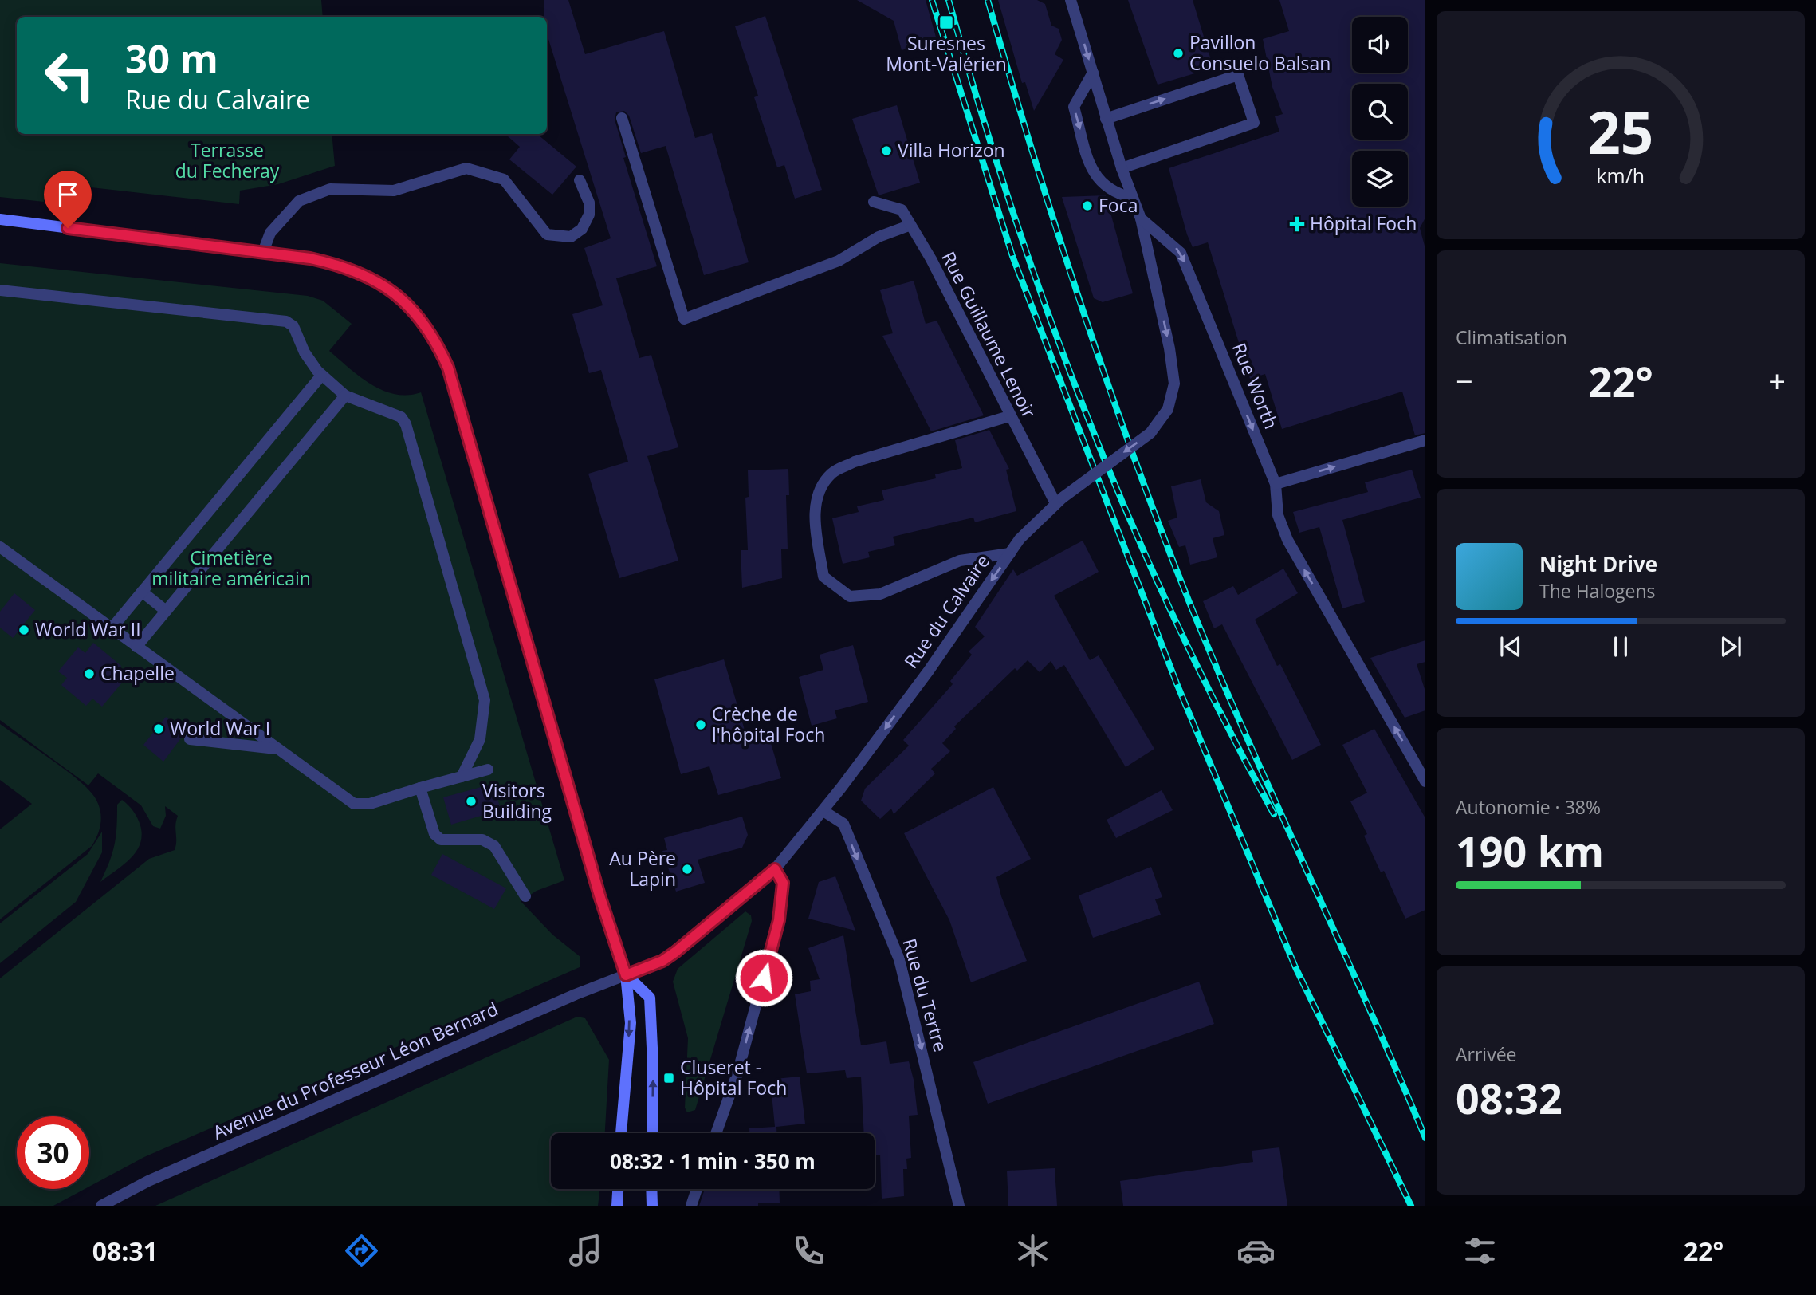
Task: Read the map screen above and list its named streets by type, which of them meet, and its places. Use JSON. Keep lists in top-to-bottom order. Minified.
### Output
{"streets":{"street":["Rue Guillaume Lenoir","Rue Worth","Rue du Calvaire","Rue du Tertre","Avenue du Professeur Léon Bernard"]},"crossings":[["Rue Guillaume Lenoir","Rue du Calvaire"],["Rue Worth","Rue du Calvaire"],["Rue du Calvaire","Rue du Tertre"],["Rue du Calvaire","Avenue du Professeur Léon Bernard"]],"one_way":["Rue du Calvaire","Rue du Tertre"],"parks":["Terrasse du Fecheray","Cimetière militaire américain"],"places":{"transit":["Suresnes Mont-Valérien","Cluseret - Hôpital Foch"],"other":["Pavillon Consuelo Balsan","Villa Horizon","Foca","World War II","Chapelle","Crèche de l'hôpital Foch","World War I","Visitors Building","Au Père Lapin"],"health":["Hôpital Foch"]},"page":{"turn":["30 m","Rue du Calvaire"],"tile":["Climatisation",["Autonomie · 38%","190 km"],["Arrivée","08:32"]],"heat":["−","22°","+"],"song":["Night Drive","The Halogens"],"limit":"30","trip":"08:32 · 1 min · 350 m","tabs":["08:31","22°"],"gauge":["25","km/h"]}}
